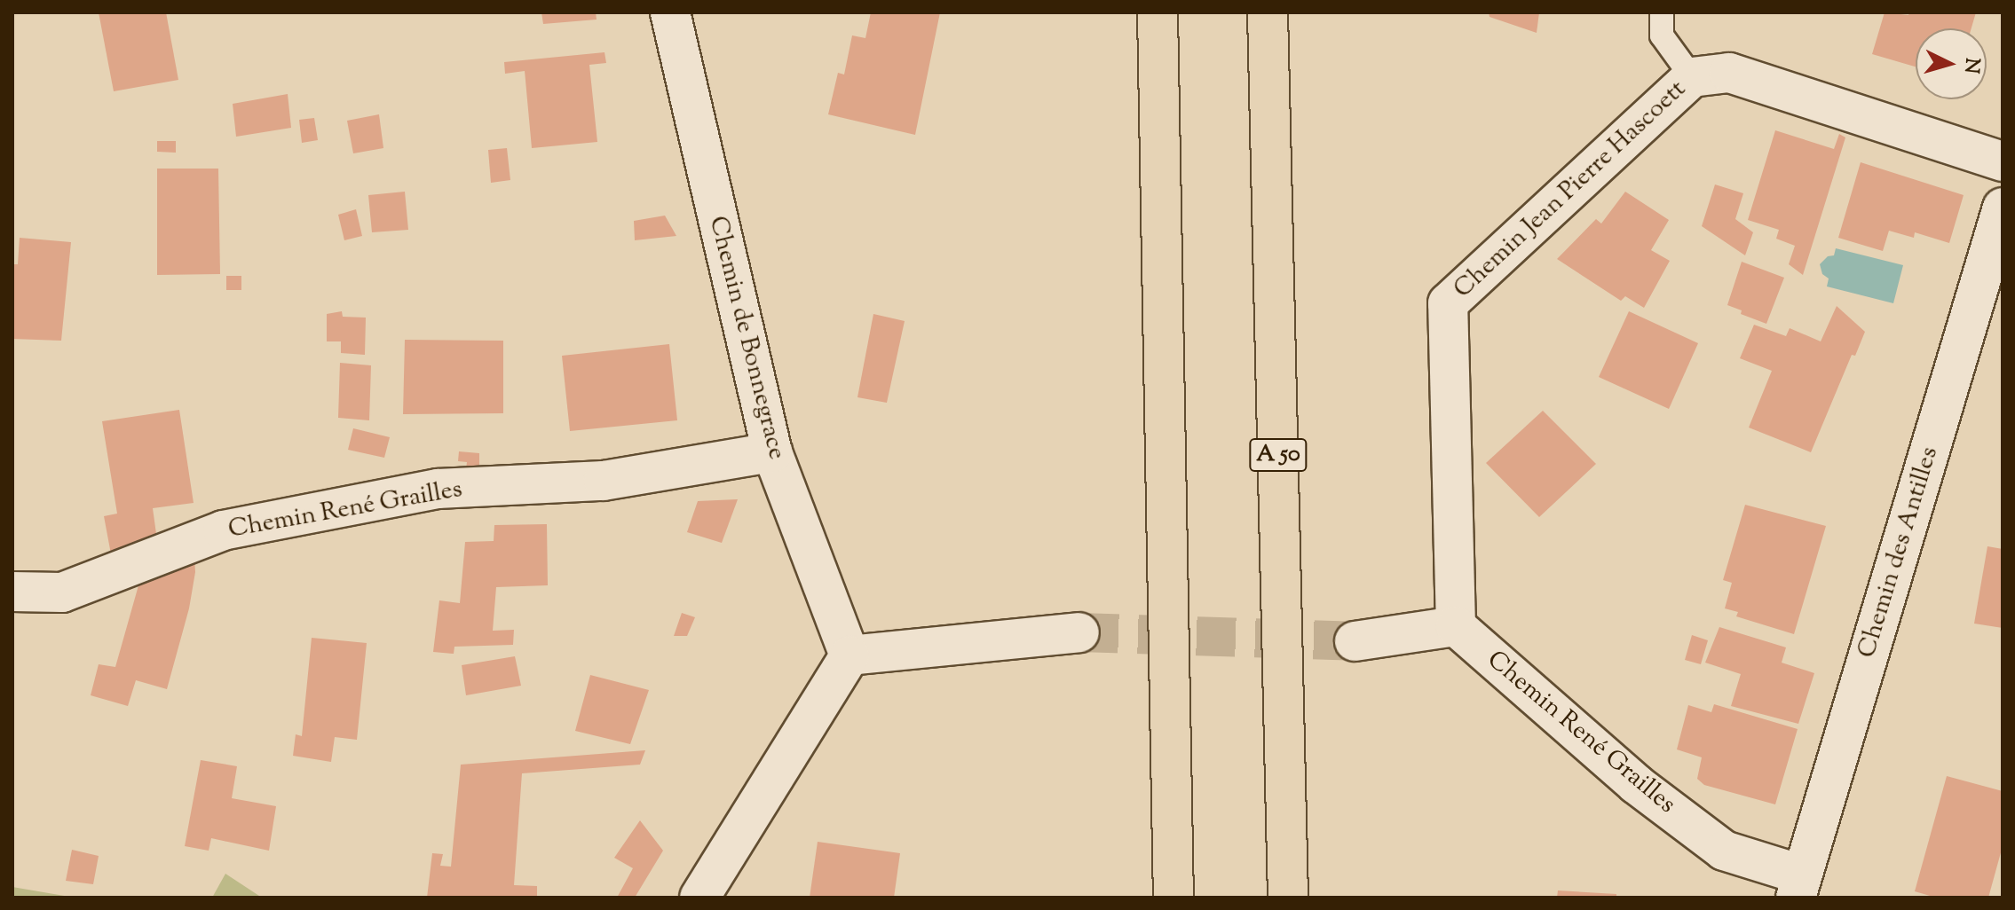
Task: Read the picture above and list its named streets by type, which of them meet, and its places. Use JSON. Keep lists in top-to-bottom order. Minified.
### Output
{"streets":{"highway":["A 50"],"street":["Chemin Jean Pierre Hascoett","Chemin de Bonnegrace","Chemin René Grailles","Chemin des Antilles"]},"crossings":[["Chemin Jean Pierre Hascoett","Chemin René Grailles"],["Chemin de Bonnegrace","Chemin René Grailles"],["Chemin René Grailles","Chemin des Antilles"]],"north":"right"}
